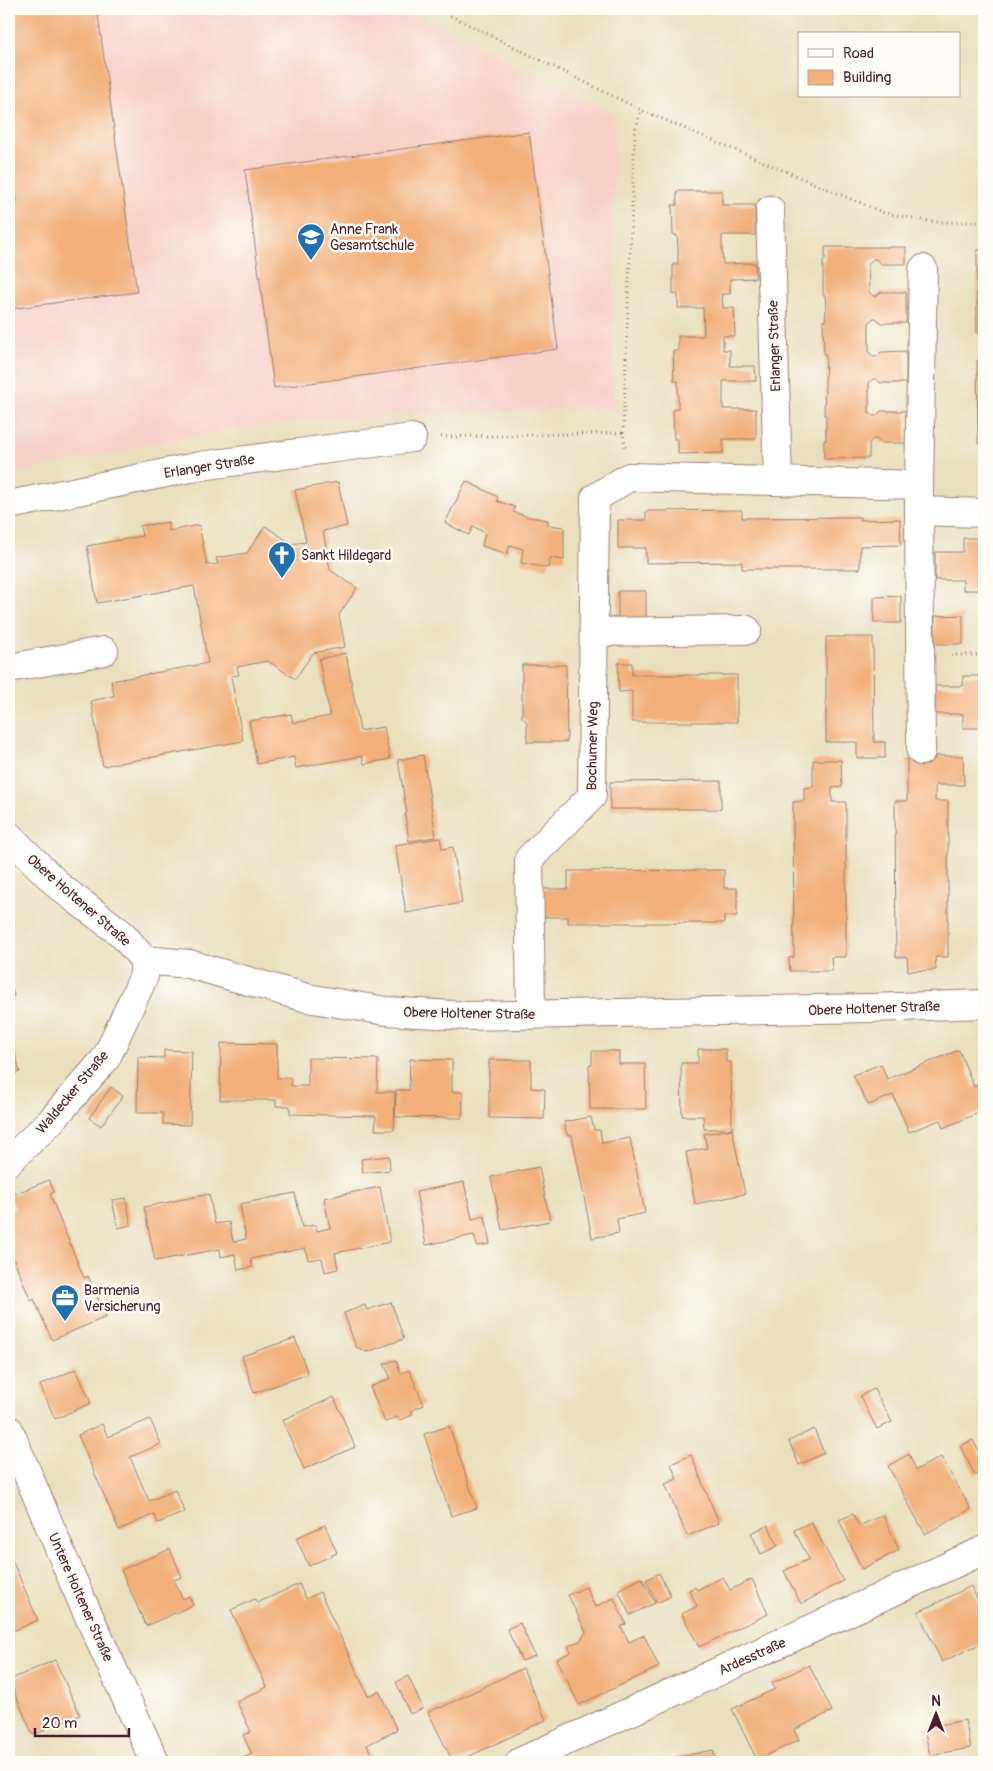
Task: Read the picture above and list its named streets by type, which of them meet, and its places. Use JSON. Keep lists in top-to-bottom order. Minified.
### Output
{"streets":{"street":["Erlanger Straße","Bochumer Weg","Obere Holtener Straße","Waldecker Straße","Untere Holtener Straße","Ardesstraße"]},"crossings":[["Bochumer Weg","Obere Holtener Straße"],["Obere Holtener Straße","Waldecker Straße"]],"places":{"school or university":["Anne Frank Gesamtschule"],"church":["Sankt Hildegard"],"office":["Barmenia Versicherung"]},"legend":["Road","Building"],"scale_bar":"20 m","north":"top"}
